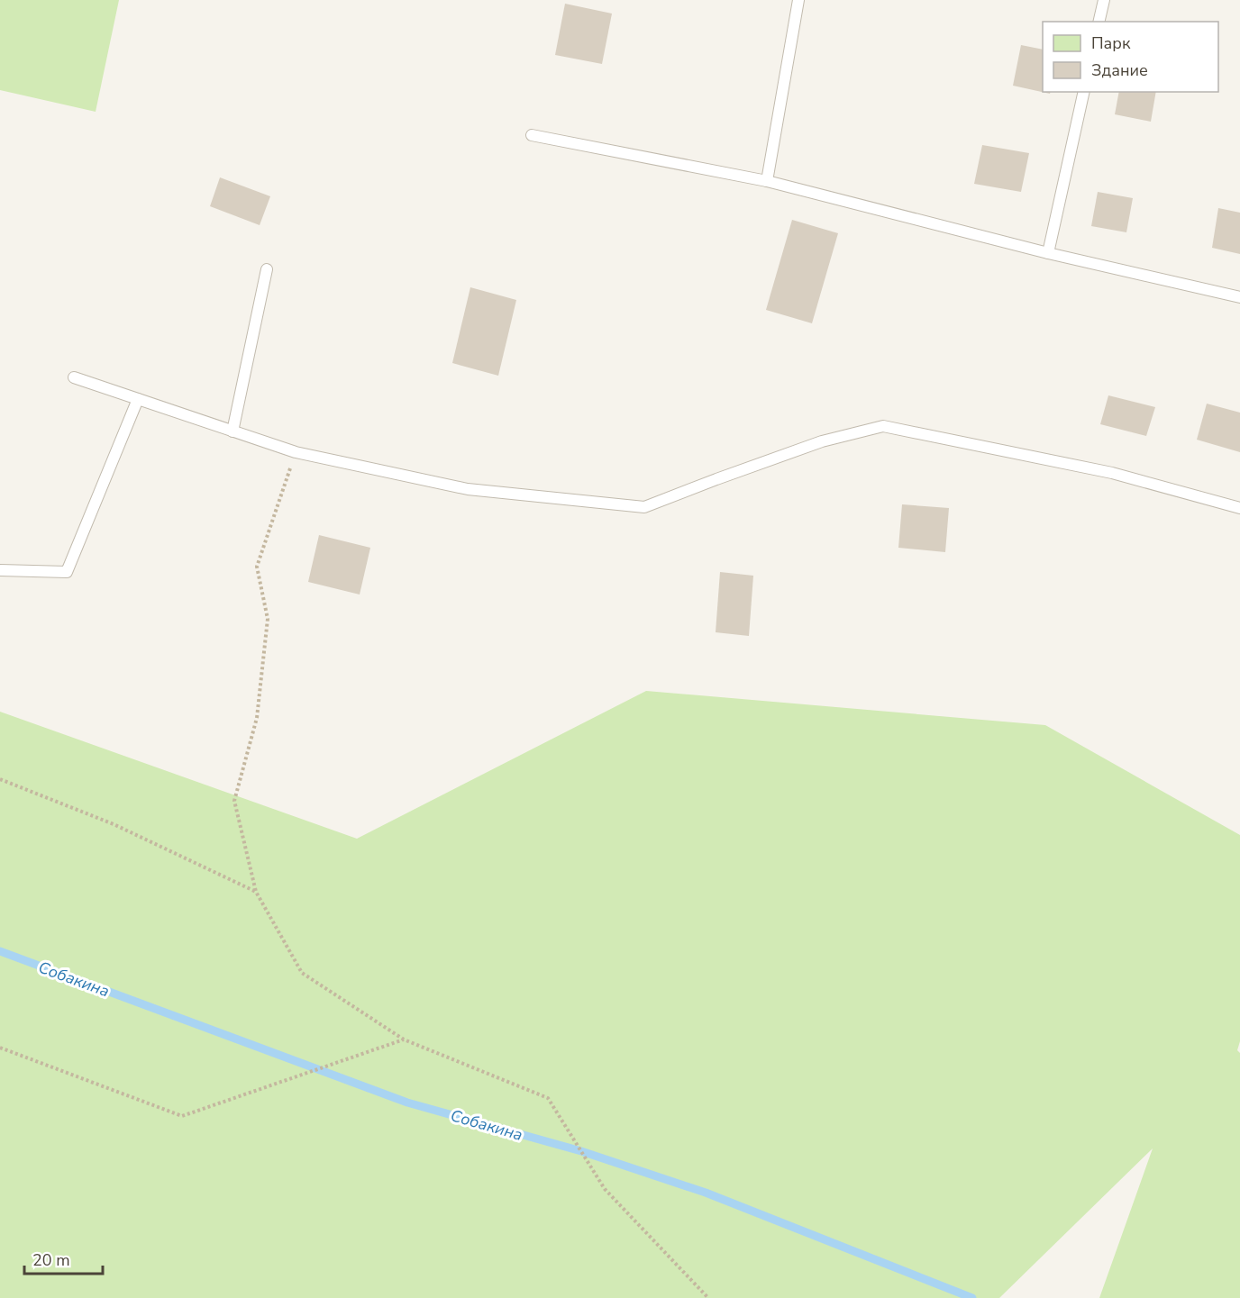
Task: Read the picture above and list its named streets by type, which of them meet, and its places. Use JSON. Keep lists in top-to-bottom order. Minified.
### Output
{"water":["Собакина"],"legend":["Парк","Здание"],"scale_bar":"20 m"}
